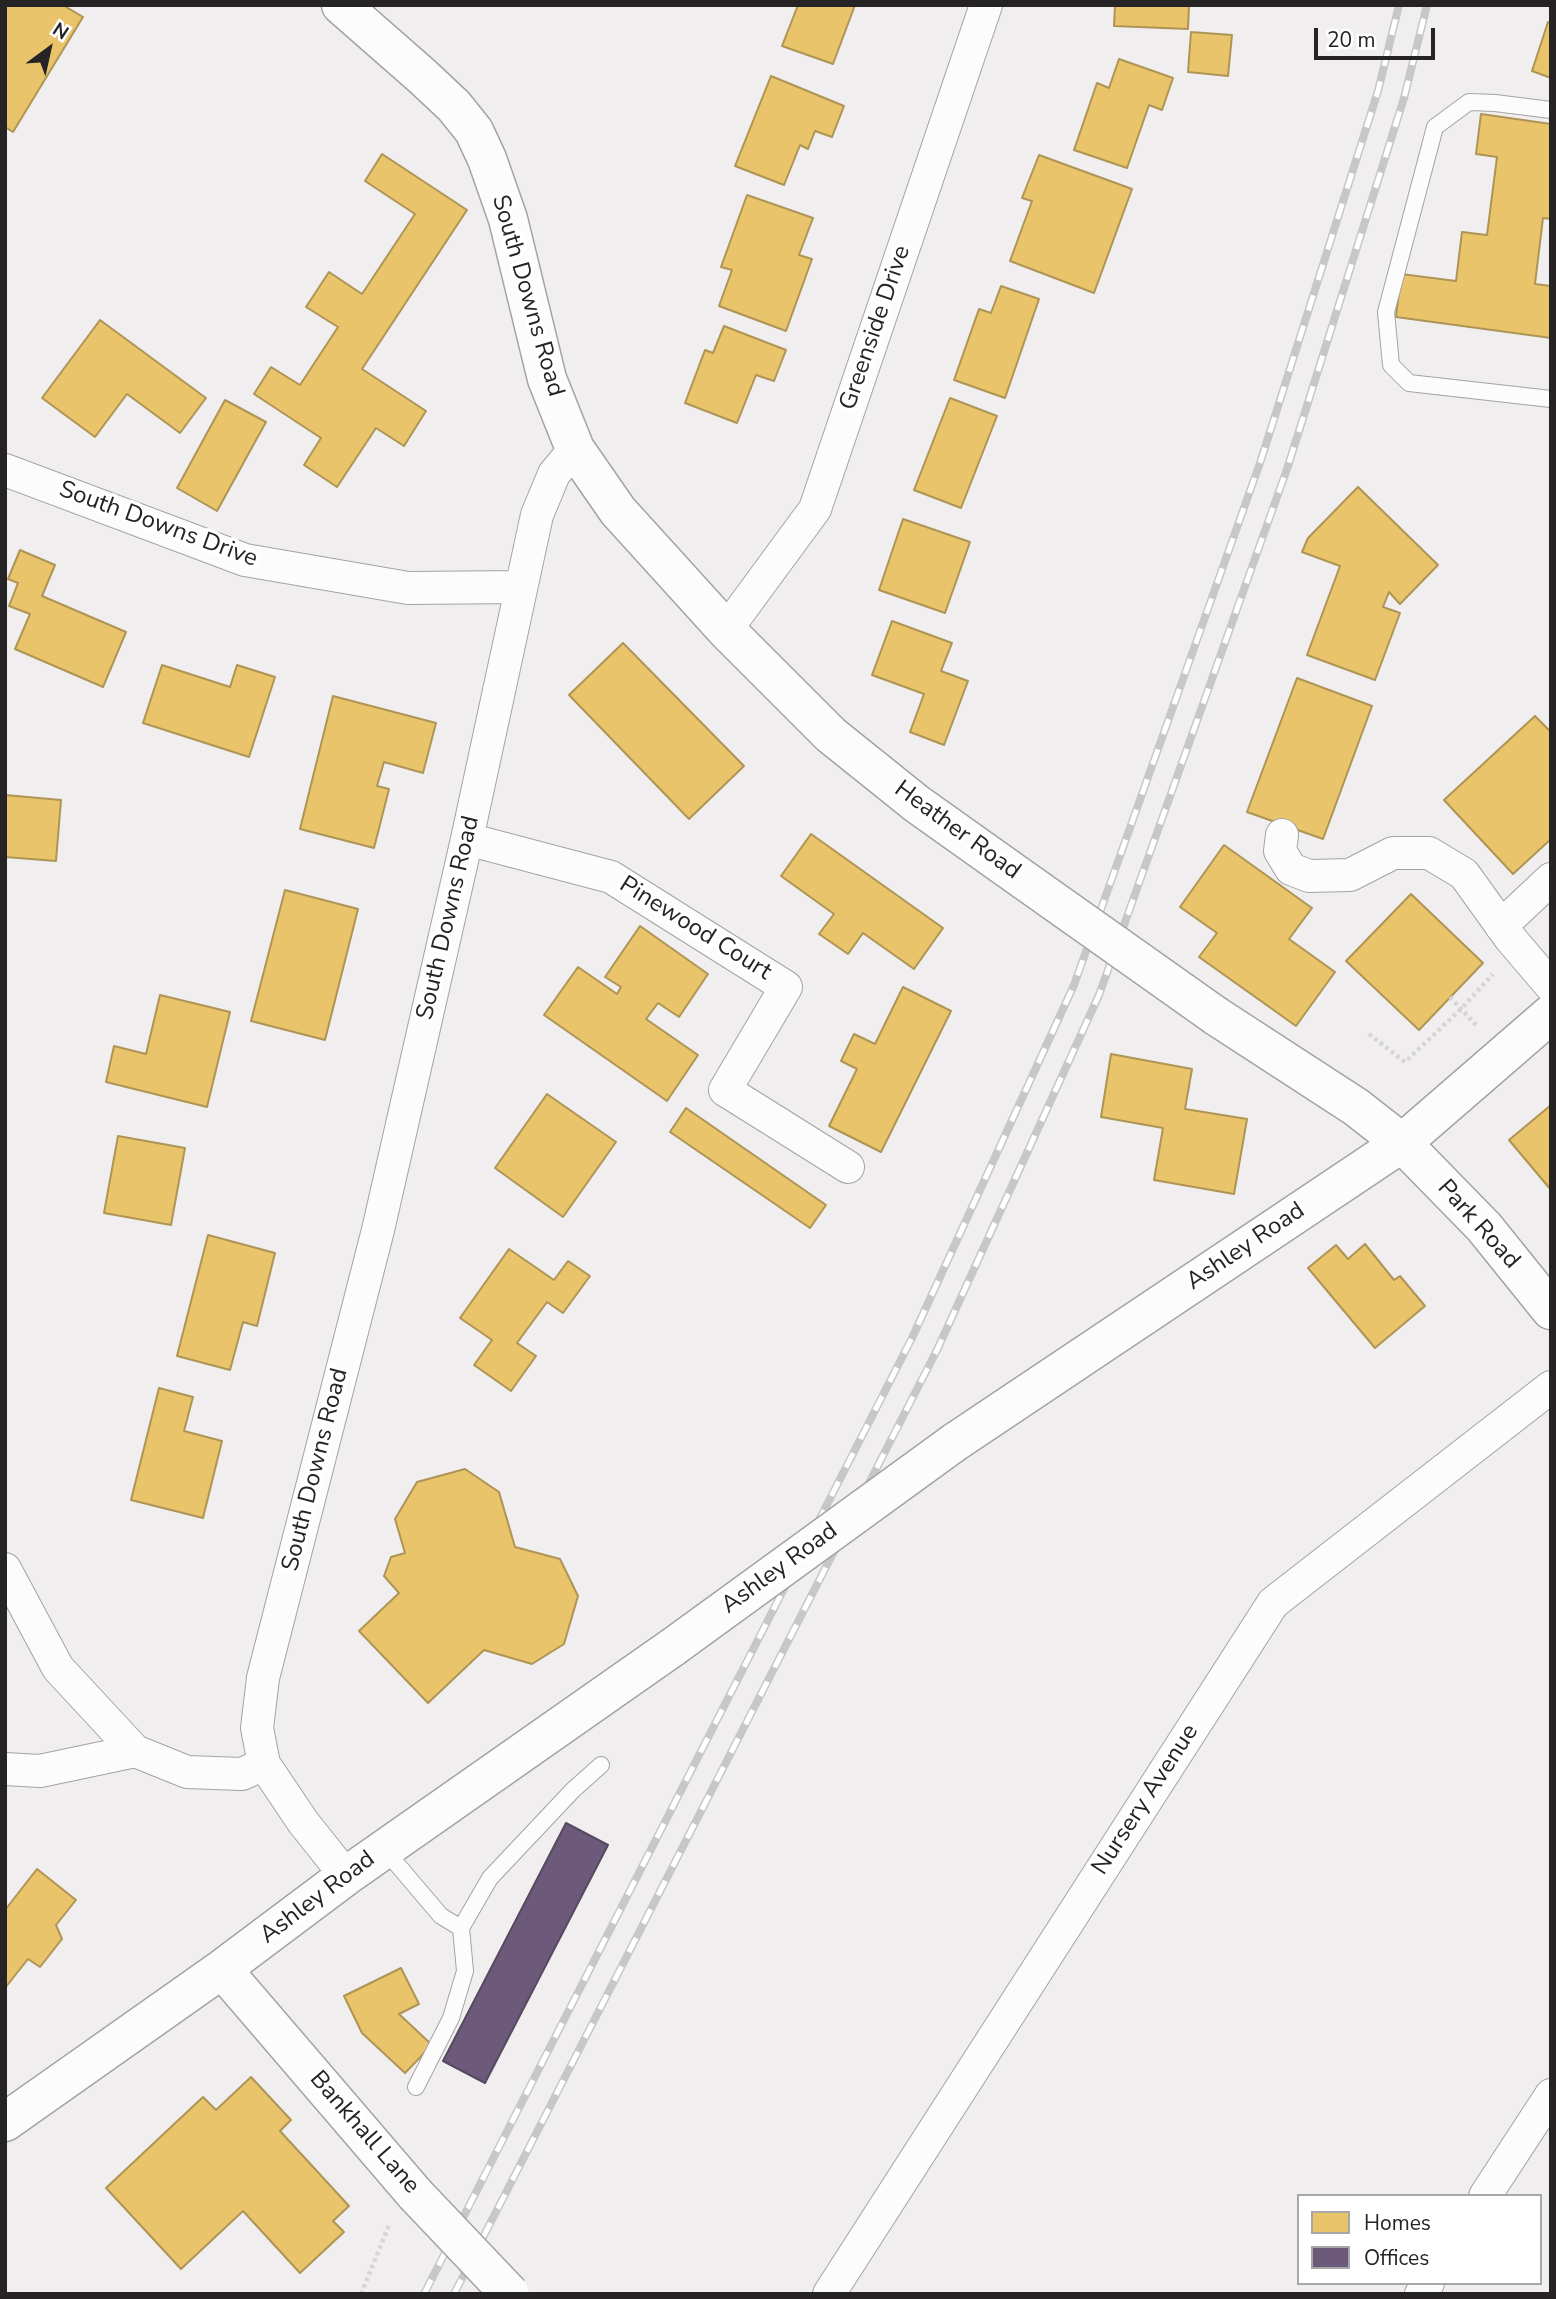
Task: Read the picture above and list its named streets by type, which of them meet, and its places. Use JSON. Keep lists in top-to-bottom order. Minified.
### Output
{"streets":{"street":["South Downs Road","Greenside Drive","South Downs Drive","Heather Road","Pinewood Court","Park Road","Ashley Road","Nursery Avenue","Bankhall Lane"]},"crossings":[["South Downs Road","South Downs Drive"],["South Downs Road","Heather Road"],["South Downs Road","Pinewood Court"],["South Downs Road","Ashley Road"],["Greenside Drive","Heather Road"],["Heather Road","Park Road"],["Heather Road","Ashley Road"],["Park Road","Ashley Road"],["Ashley Road","Bankhall Lane"]],"legend":["Homes","Offices"],"scale_bar":"20 m","north":"top right"}
